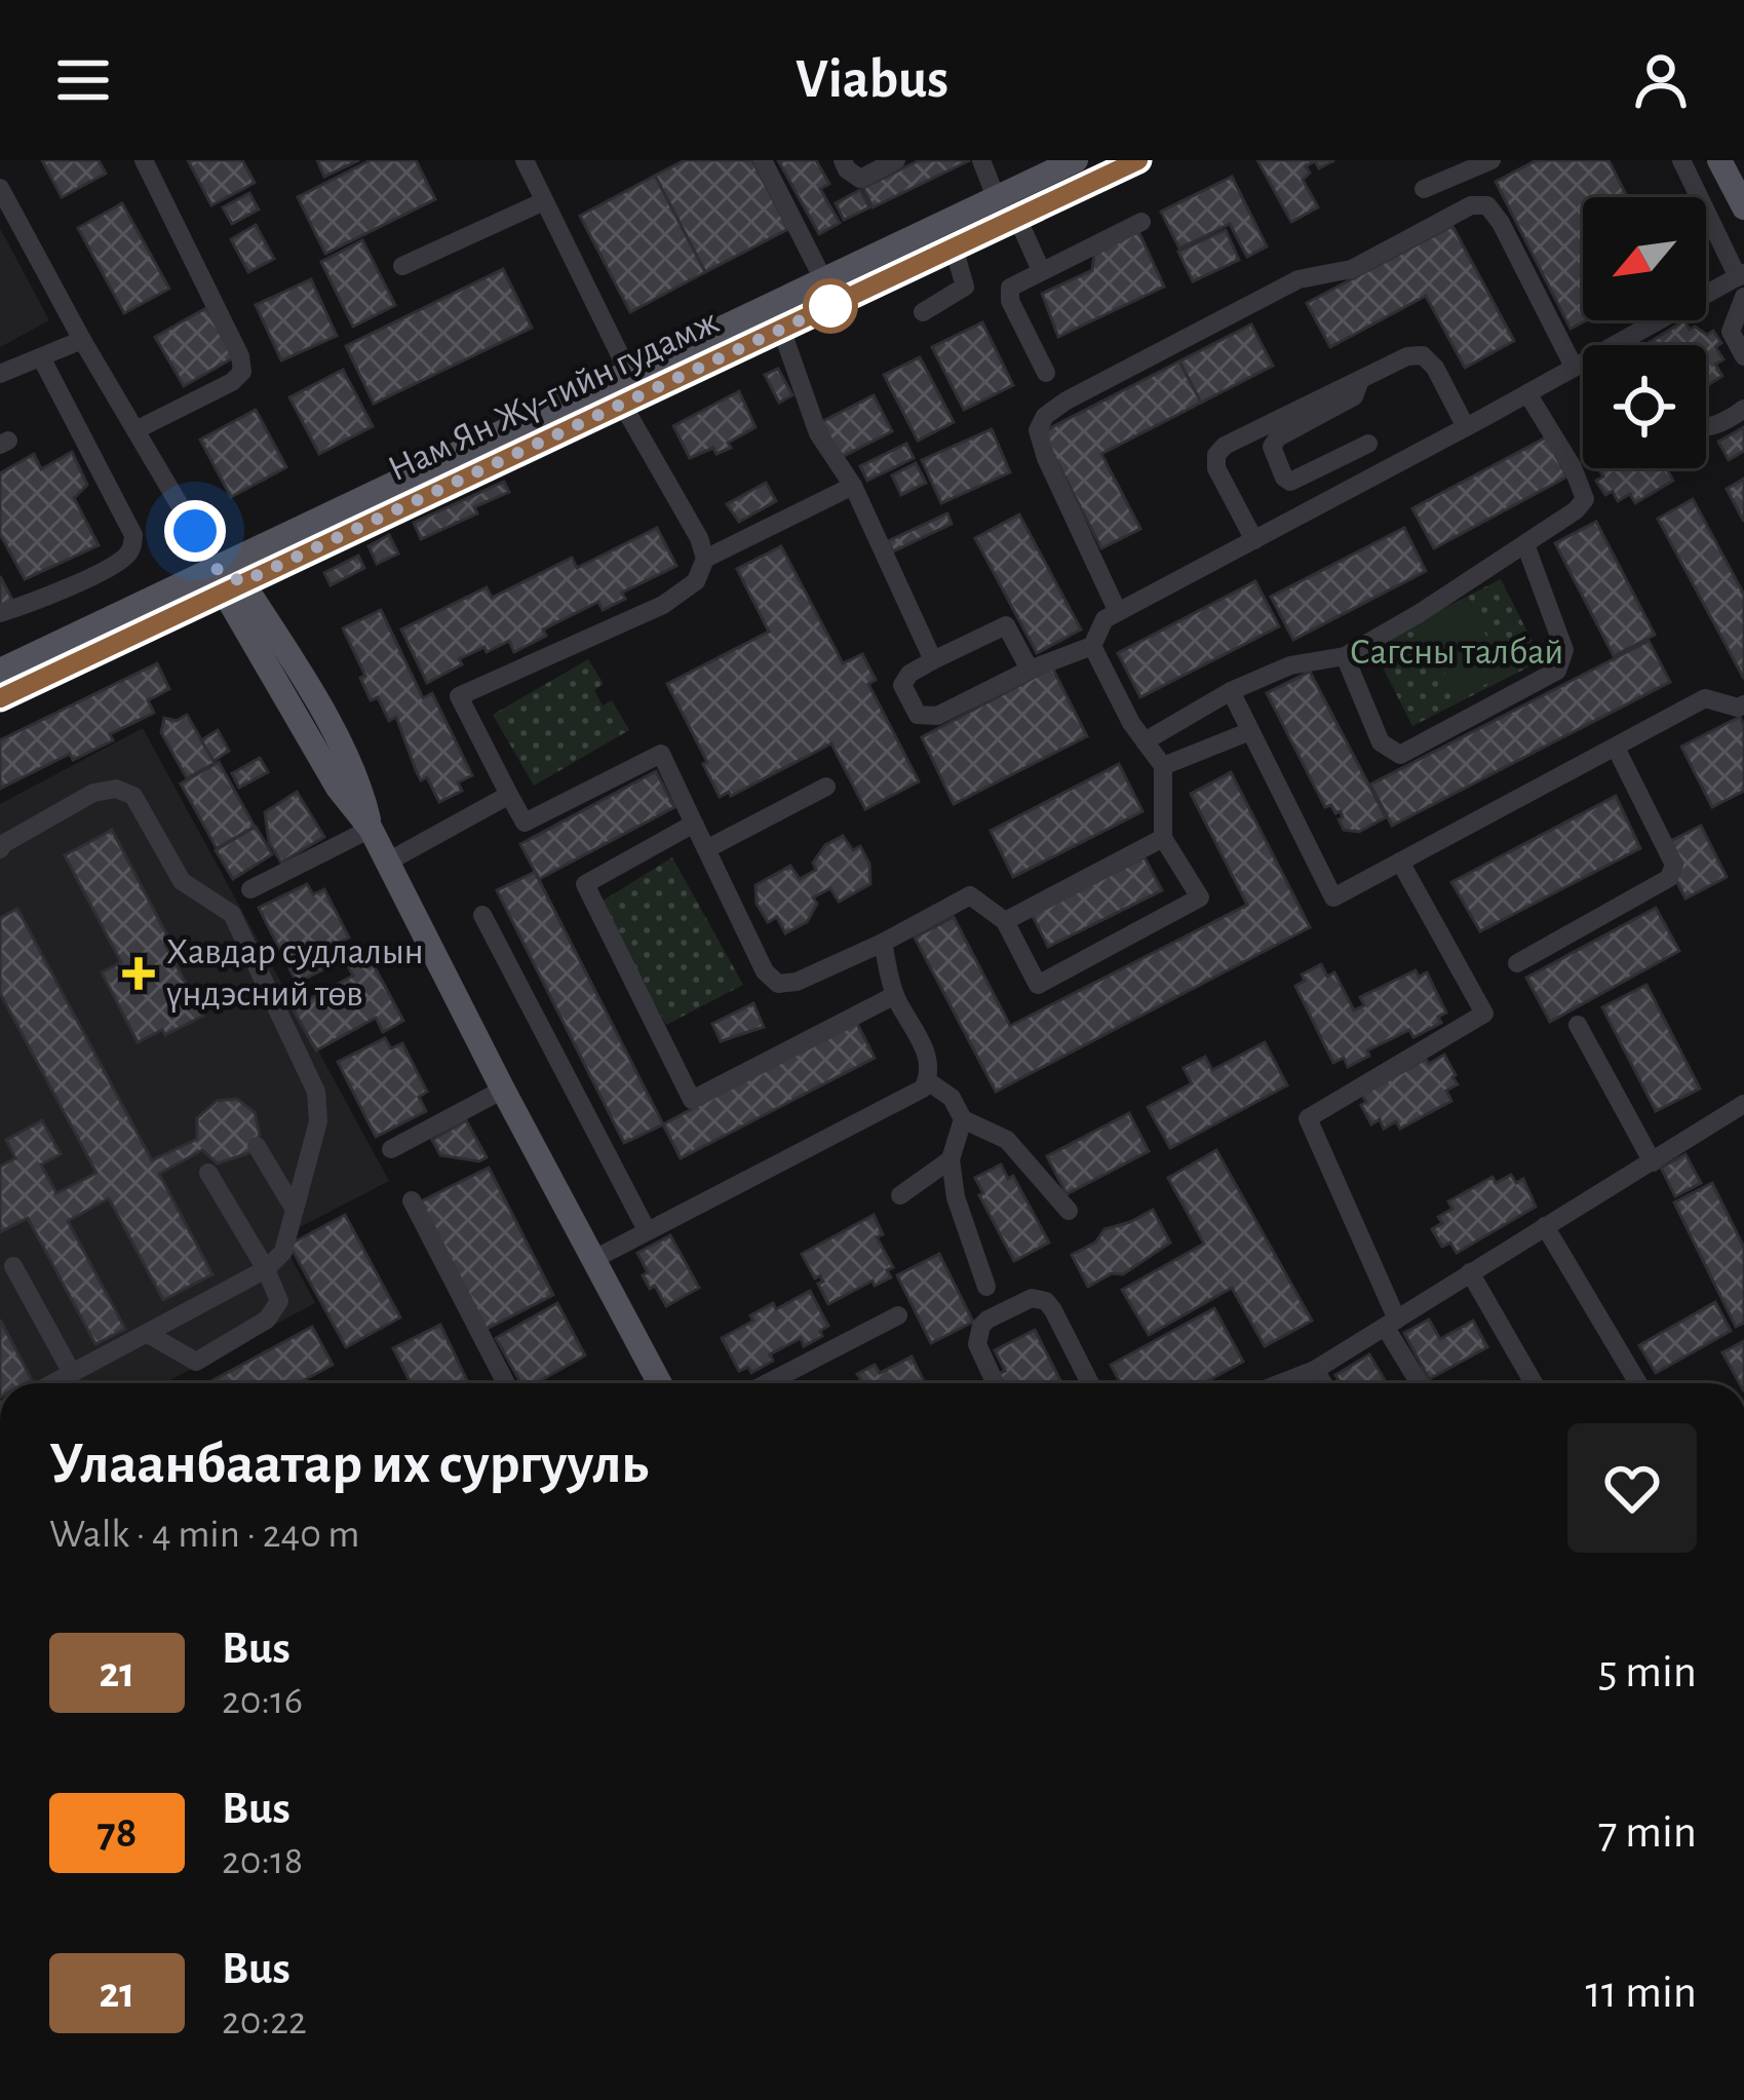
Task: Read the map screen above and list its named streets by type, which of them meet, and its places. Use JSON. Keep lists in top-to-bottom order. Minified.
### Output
{"streets":{"main road":["Нам Ян Жү-гийн гудамж"]},"parks":["Сагсны талбай"],"places":{"health":["Хавдар судлалын үндэсний төв"]},"lines":["bus line 21"],"north":"bottom left","page":{"header":"Viabus","heading":["Улаанбаатар их сургууль","Walk · 4 min · 240 m"],"list":[{"mark":"21","name":"Bus","note":"20:16","value":"5 min"},{"mark":"78","name":"Bus","note":"20:18","value":"7 min"},{"mark":"21","name":"Bus","note":"20:22","value":"11 min"}]}}
